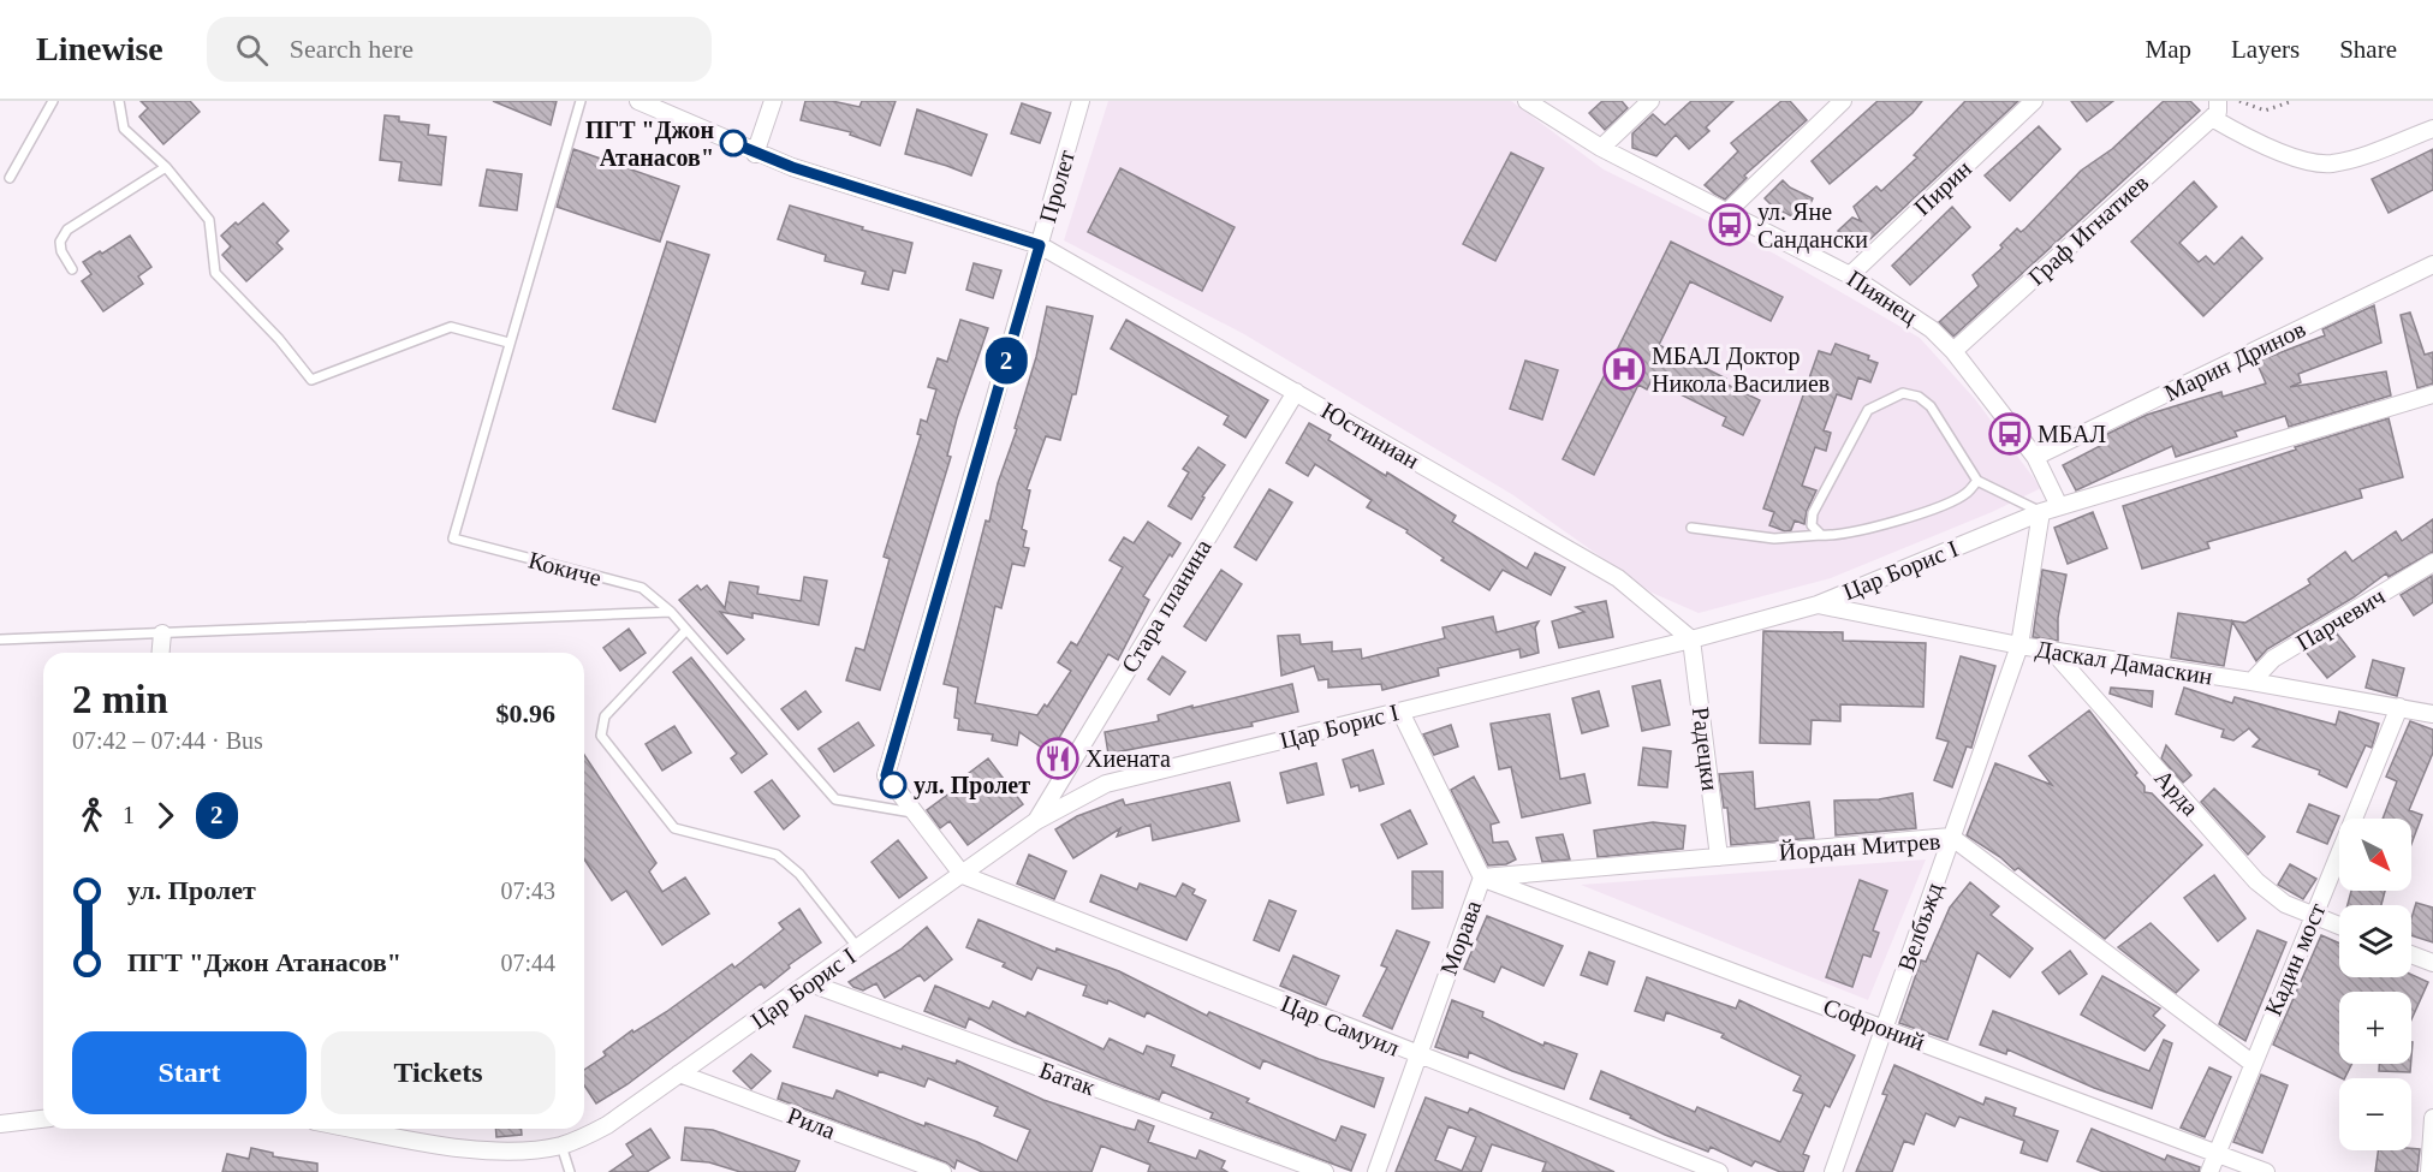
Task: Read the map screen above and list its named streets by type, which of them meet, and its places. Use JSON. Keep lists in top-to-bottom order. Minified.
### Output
{"streets":{"street":["Пролет","Пирин","Граф Игнатиев","Пиянец","Марин Дринов","Юстиниан","Цар Борис I","Стара планина","Парчевич","Даскал Дамаскин","Радецки","Арда","Йордан Митрев","Велбъжд","Морава","Кадин мост","Софроний","Цар Самуил","Батак","Рила"],"lane":["Кокиче"]},"crossings":[["Пролет","Юстиниан"],["Пролет","Кокиче"],["Пролет","Цар Борис I"],["Пролет","Цар Самуил"],["Пирин","Пиянец"],["Граф Игнатиев","Пиянец"],["Пиянец","Марин Дринов"],["Пиянец","Цар Борис I"],["Юстиниан","Цар Борис I"],["Юстиниан","Стара планина"],["Юстиниан","Радецки"],["Цар Борис I","Стара планина"],["Цар Борис I","Даскал Дамаскин"],["Цар Борис I","Радецки"],["Цар Борис I","Велбъжд"],["Цар Борис I","Морава"],["Цар Борис I","Цар Самуил"],["Цар Борис I","Батак"],["Цар Борис I","Рила"],["Парчевич","Даскал Дамаскин"],["Даскал Дамаскин","Арда"],["Даскал Дамаскин","Велбъжд"],["Даскал Дамаскин","Кадин мост"],["Радецки","Йордан Митрев"],["Арда","Кадин мост"],["Йордан Митрев","Велбъжд"],["Йордан Митрев","Морава"],["Йордан Митрев","Кадин мост"],["Йордан Митрев","Софроний"],["Велбъжд","Софроний"],["Морава","Софроний"],["Морава","Цар Самуил"],["Кадин мост","Софроний"]],"places":{"other":["ПГТ \"Джон Атанасов\"","ул. Пролет"],"bus stop":["ул. Яне Сандански","МБАЛ"],"hospital":["МБАЛ Доктор Никола Василиев"],"restaurant":["Хиената"]},"lines":["bus line 2"],"north":"bottom right","page":{"header":"Linewise","search":"Search here","nav":["Map","Layers","Share"],"on_map":"2","heading":["2 min","07:42 – 07:44 · Bus","$0.96"],"legs":["1","2"],"map_buttons":["+","−"],"list":[{"name":"ул. Пролет","value":"07:43"},{"name":"ПГТ \"Джон Атанасов\"","value":"07:44"}],"buttons":["Start","Tickets"]}}
